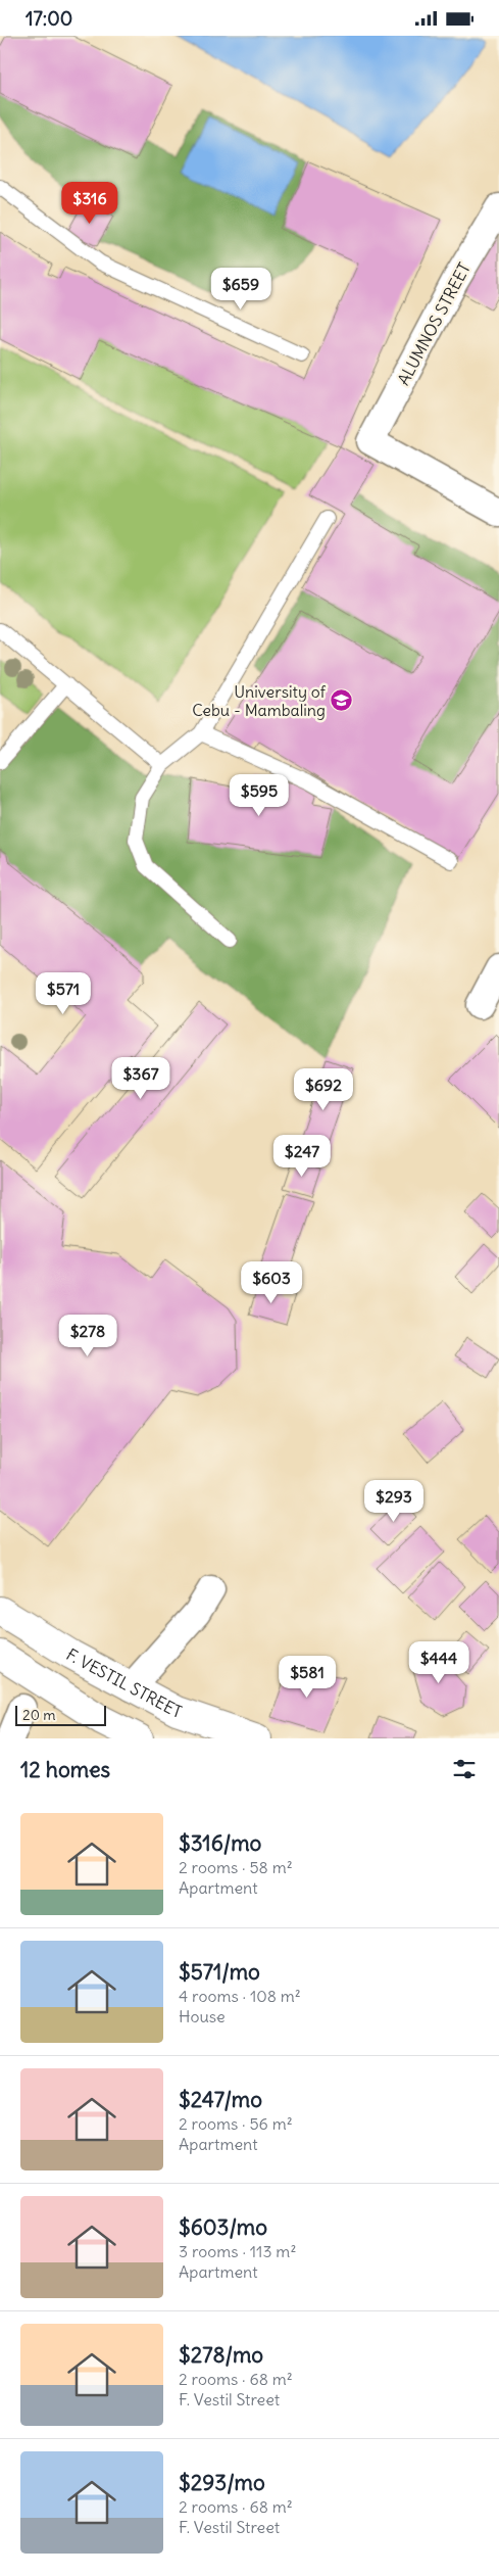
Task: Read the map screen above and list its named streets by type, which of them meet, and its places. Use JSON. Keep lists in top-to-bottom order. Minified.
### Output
{"streets":{"main road":["F. VESTIL STREET"],"street":["ALUMNOS STREET"]},"places":{"school or university":["University of Cebu - Mambaling"]},"scale_bar":"20 m","page":{"status":"17:00","price":["$316","$659","$595","$571","$367","$692","$247","$603","$278","$293","$444","$581"],"scale":"20 m","heading":"12 homes","list":[{"name":"$316/mo","note":"2 rooms · 58 m² · Apartment"},{"name":"$571/mo","note":"4 rooms · 108 m² · House"},{"name":"$247/mo","note":"2 rooms · 56 m² · Apartment"},{"name":"$603/mo","note":"3 rooms · 113 m² · Apartment"},{"name":"$278/mo","note":"2 rooms · 68 m² · F. Vestil Street"},{"name":"$293/mo","note":"2 rooms · 68 m² · F. Vestil Street"}]}}
